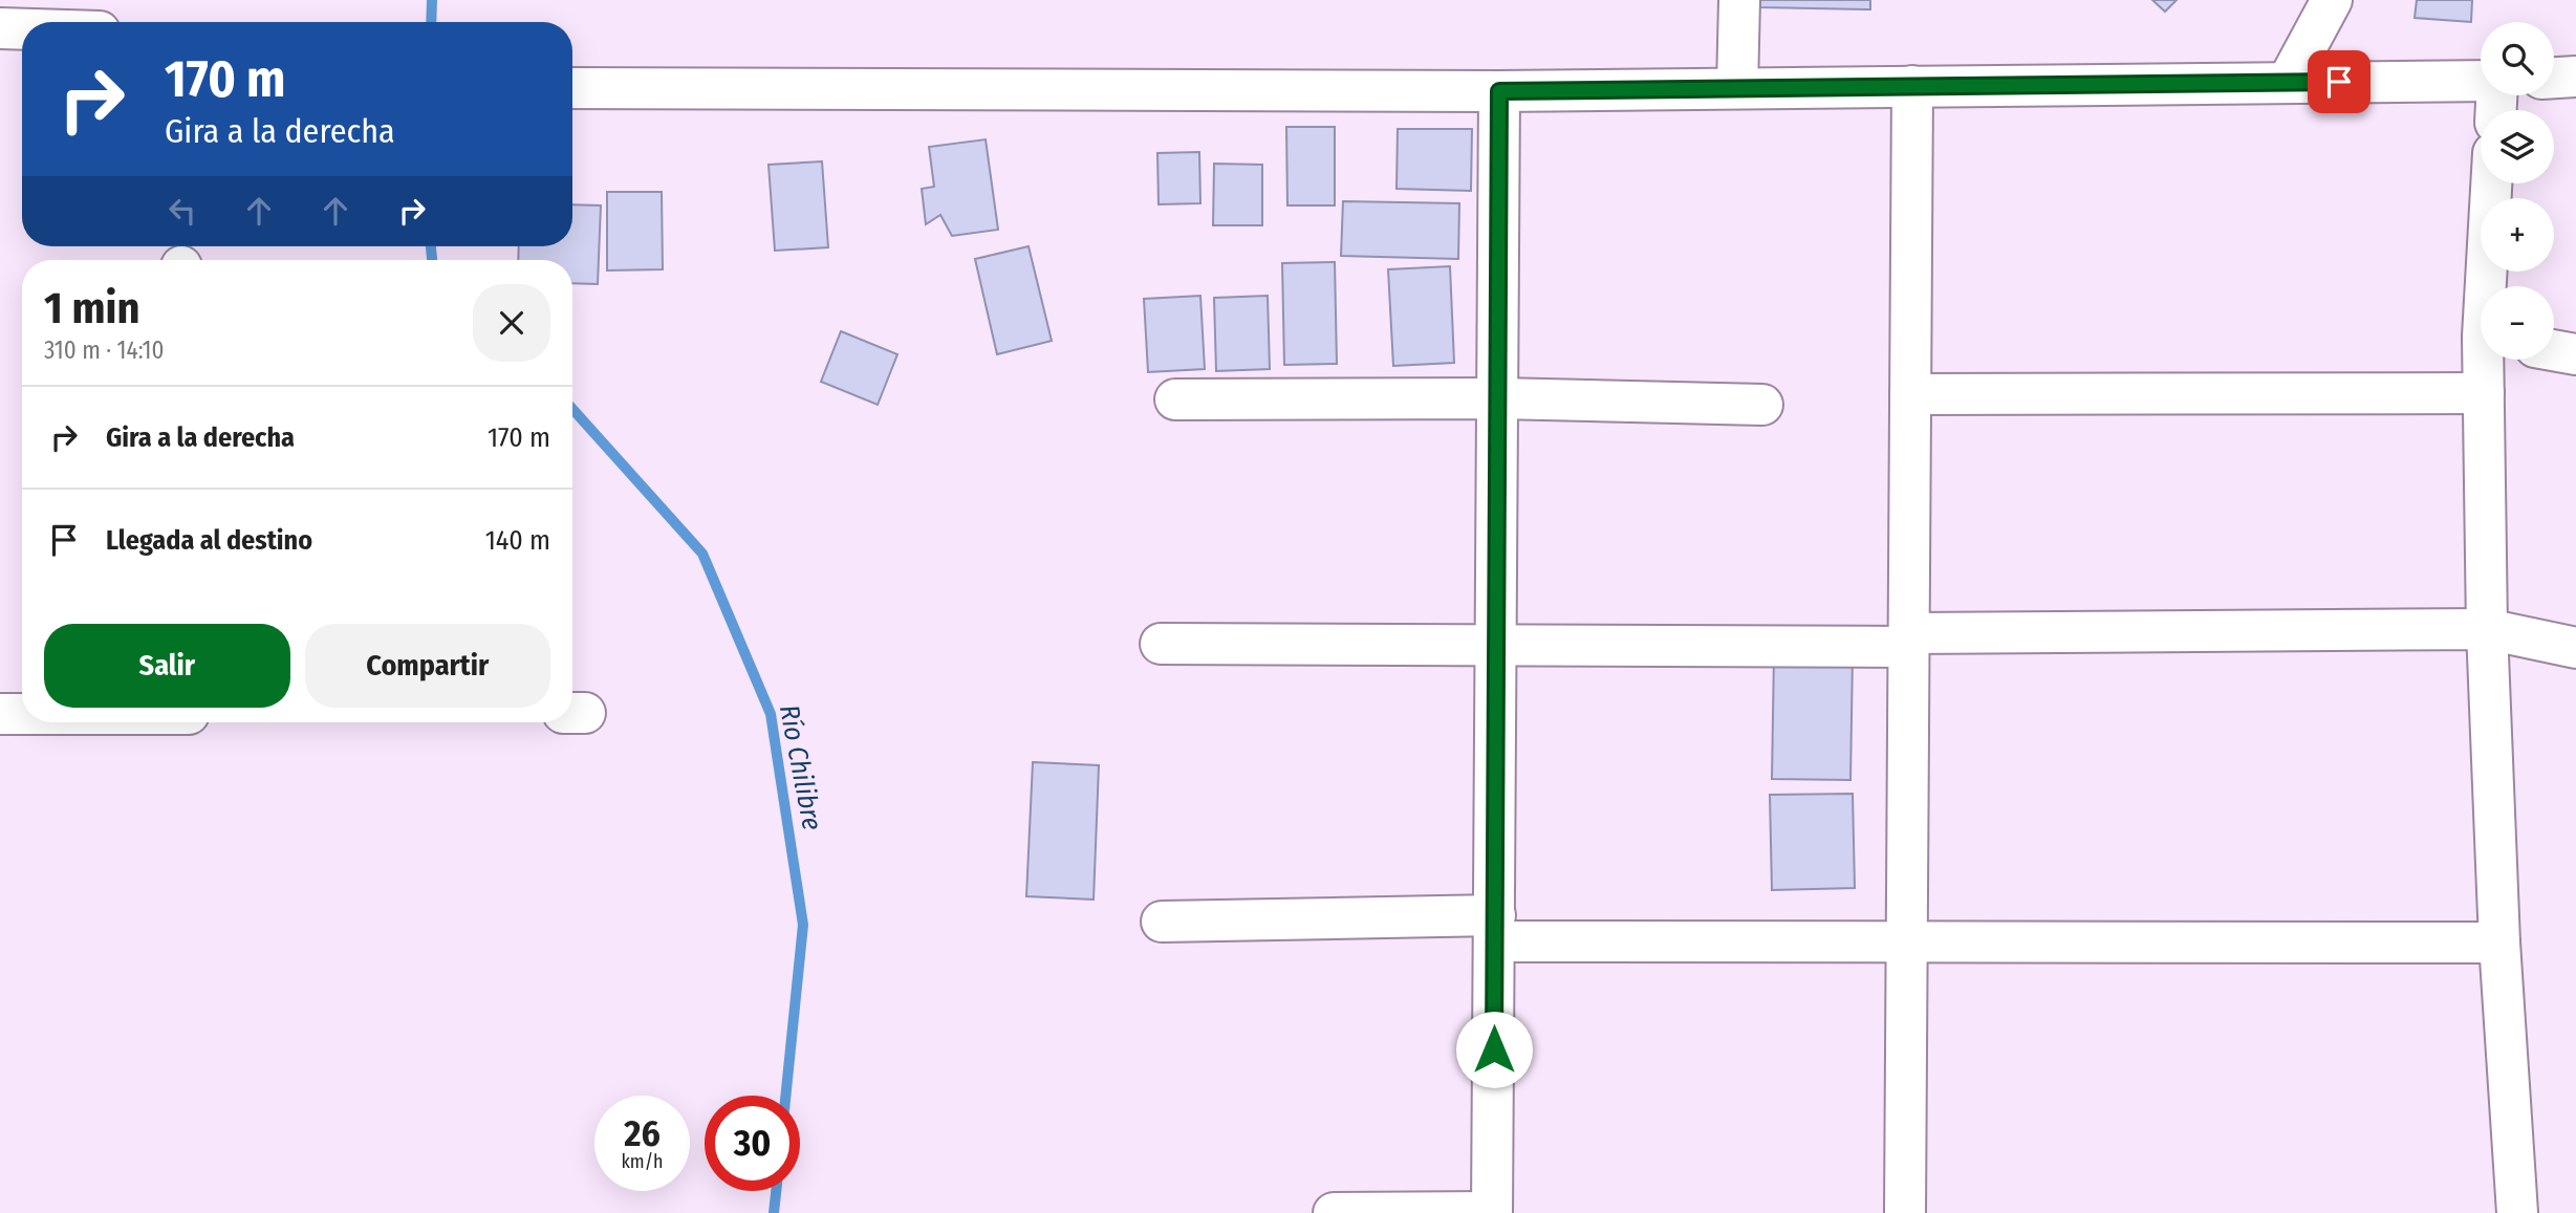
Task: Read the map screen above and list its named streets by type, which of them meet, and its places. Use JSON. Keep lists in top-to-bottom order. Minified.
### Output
{"water":["Río Chilibre"],"page":{"map_buttons":["+","−"],"turn":["170 m","Gira a la derecha"],"heading":["1 min","310 m · 14:10"],"list":[{"name":"Gira a la derecha","value":"170 m"},{"name":"Llegada al destino","value":"140 m"}],"buttons":["Salir","Compartir"],"speed":"26 km/h","limit":"30"}}
